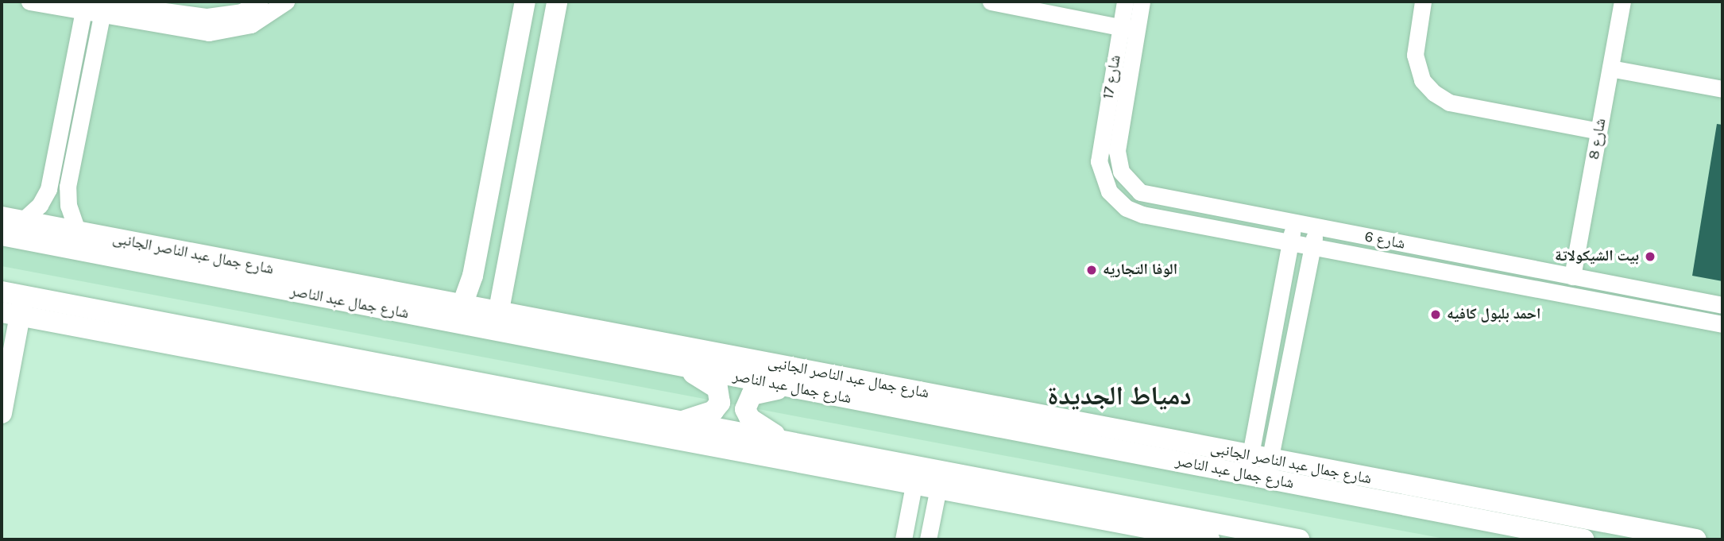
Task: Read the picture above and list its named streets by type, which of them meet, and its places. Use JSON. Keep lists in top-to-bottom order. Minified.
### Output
{"streets":{"main road":["شارع جمال عبد الناصر الجانبى","شارع جمال عبد الناصر"],"street":["شارع 17","شارع 8","شارع 6"]},"crossings":[["شارع 17","شارع 6"],["شارع 8","شارع 6"],["شارع جمال عبد الناصر الجانبى","شارع جمال عبد الناصر"]],"districts":["دمياط الجديدة"],"places":["بيت الشيكولاتة","الوفا التجاريه","احمد بلبول كافيه"]}
